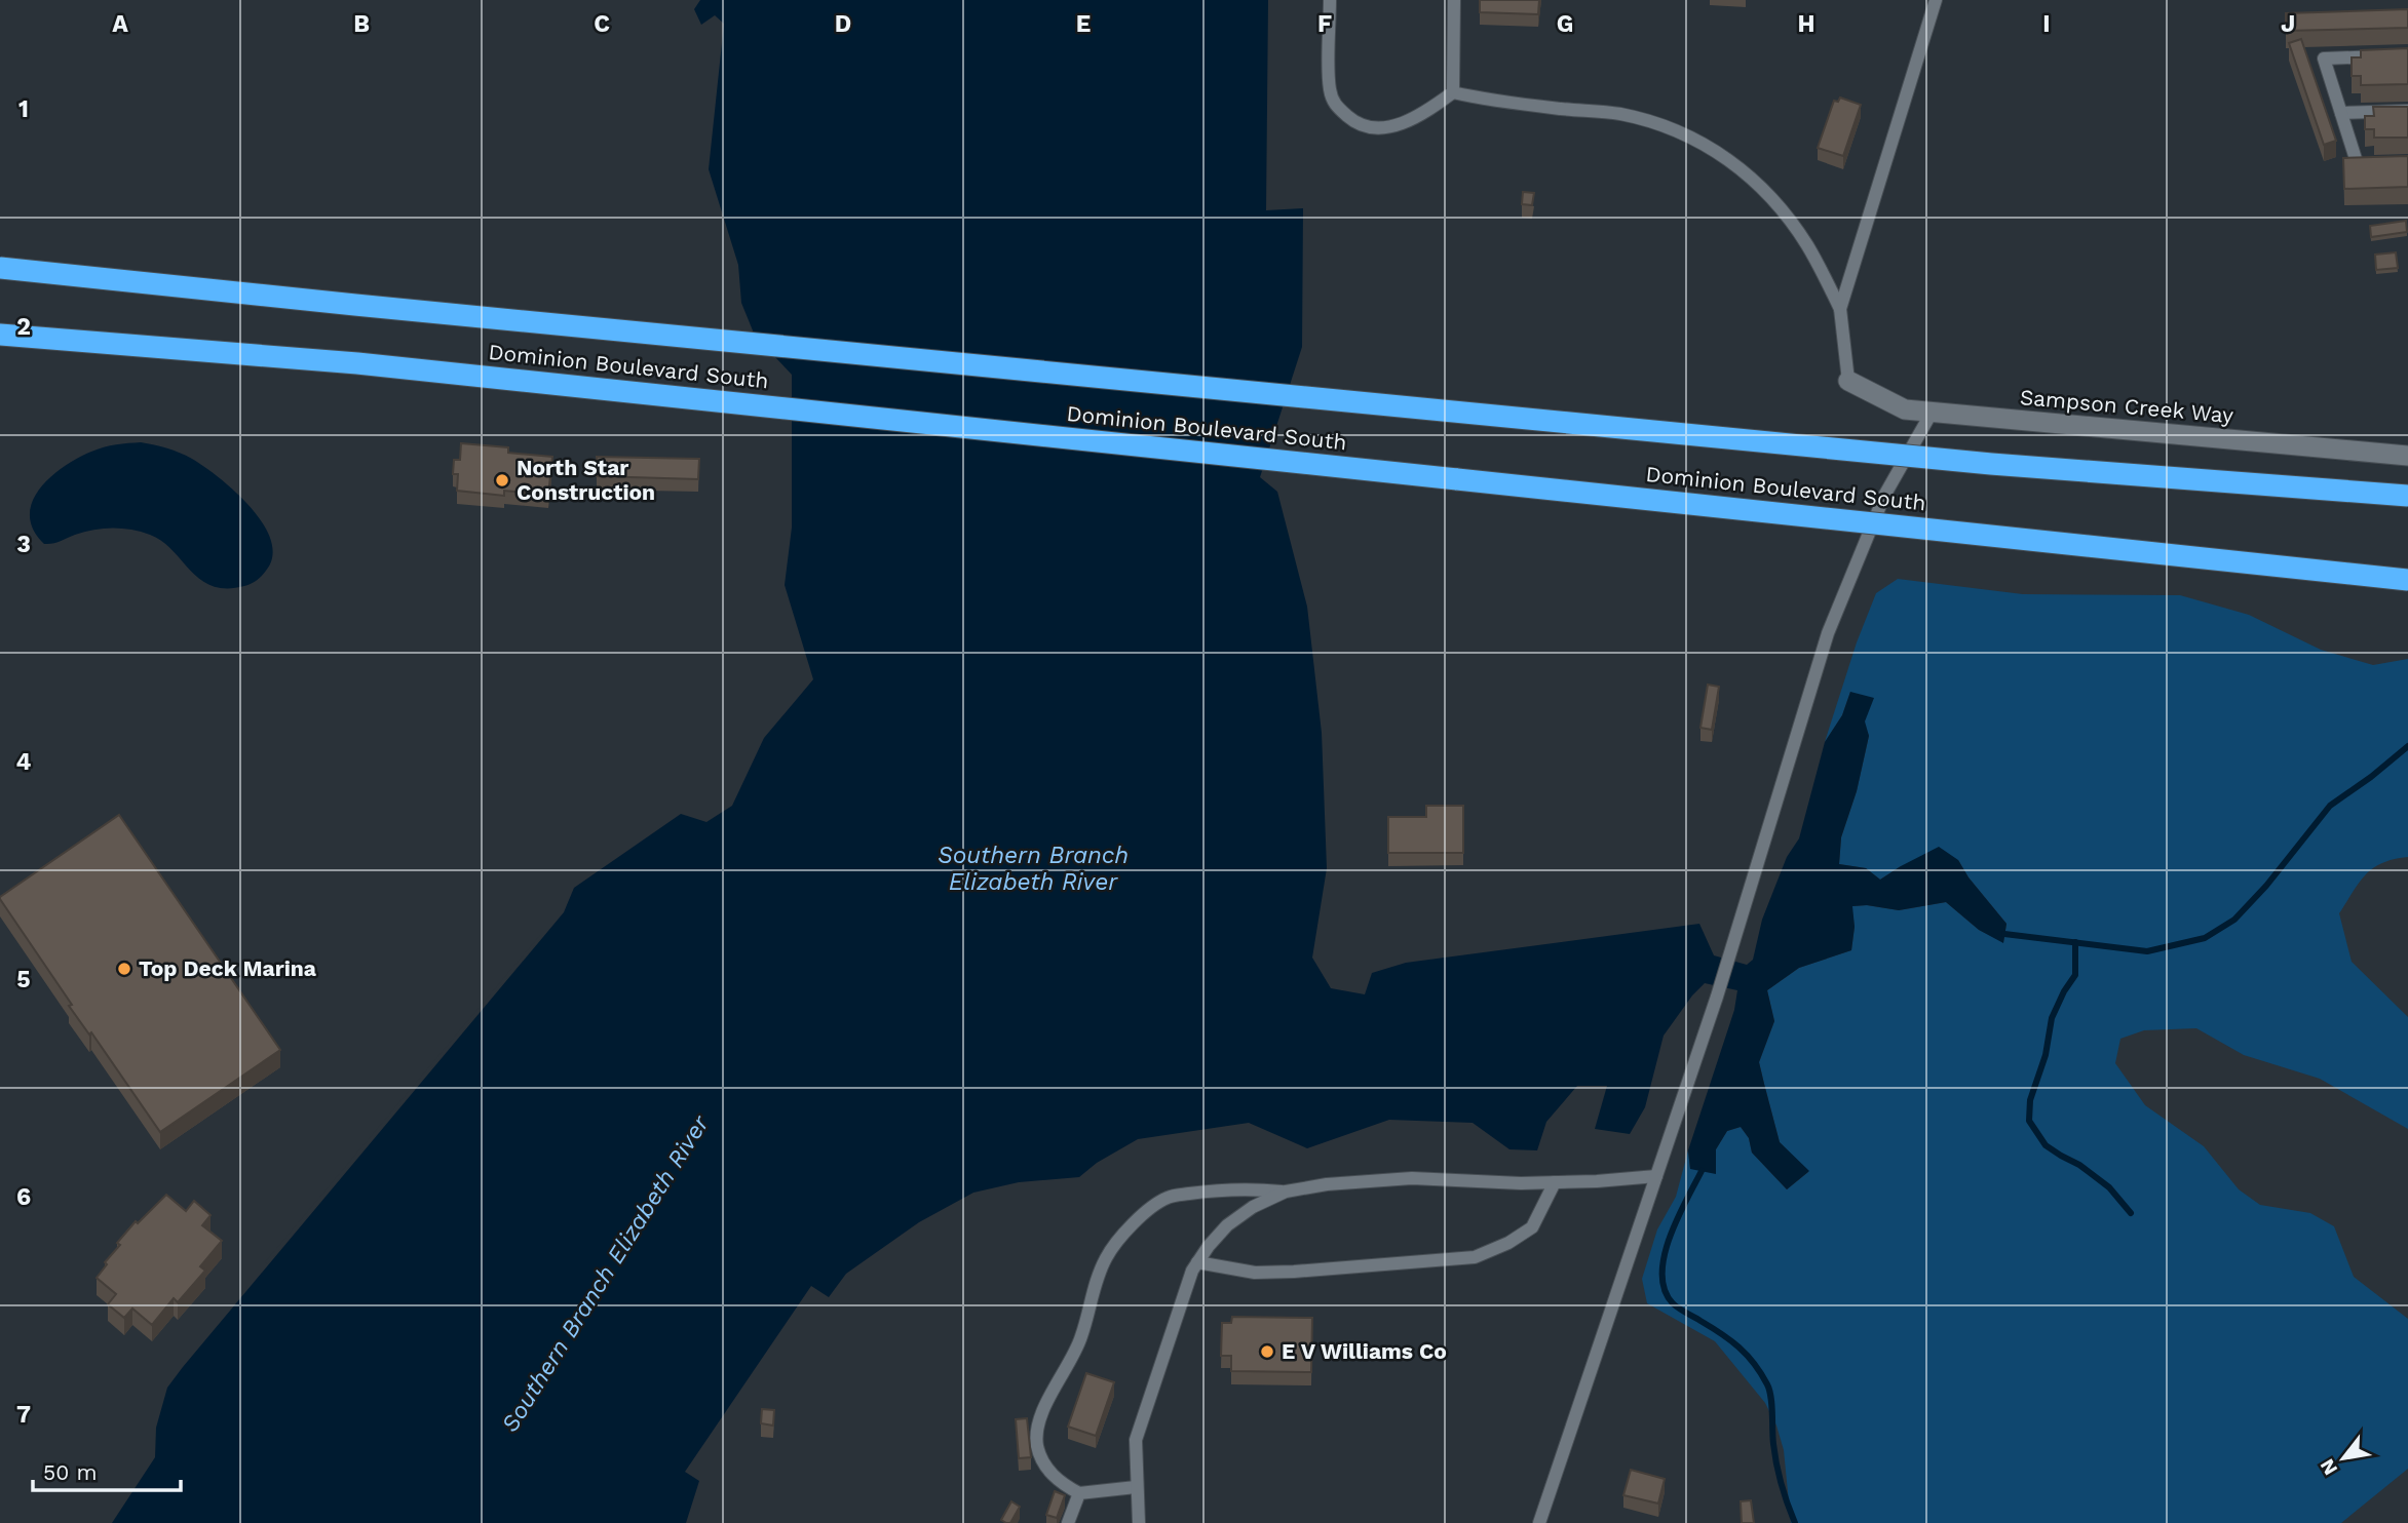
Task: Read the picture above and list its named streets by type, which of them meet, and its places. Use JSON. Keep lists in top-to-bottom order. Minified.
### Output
{"streets":{"highway":["Dominion Boulevard South"],"street":["Sampson Creek Way"]},"water":["Southern Branch Elizabeth River"],"places":["North Star Construction","Top Deck Marina","E V Williams Co"],"scale_bar":"50 m","north":"bottom left","grid":{"columns":["A","B","C","D","E","F","G","H","I","J"],"rows":["1","2","3","4","5","6","7"]}}
